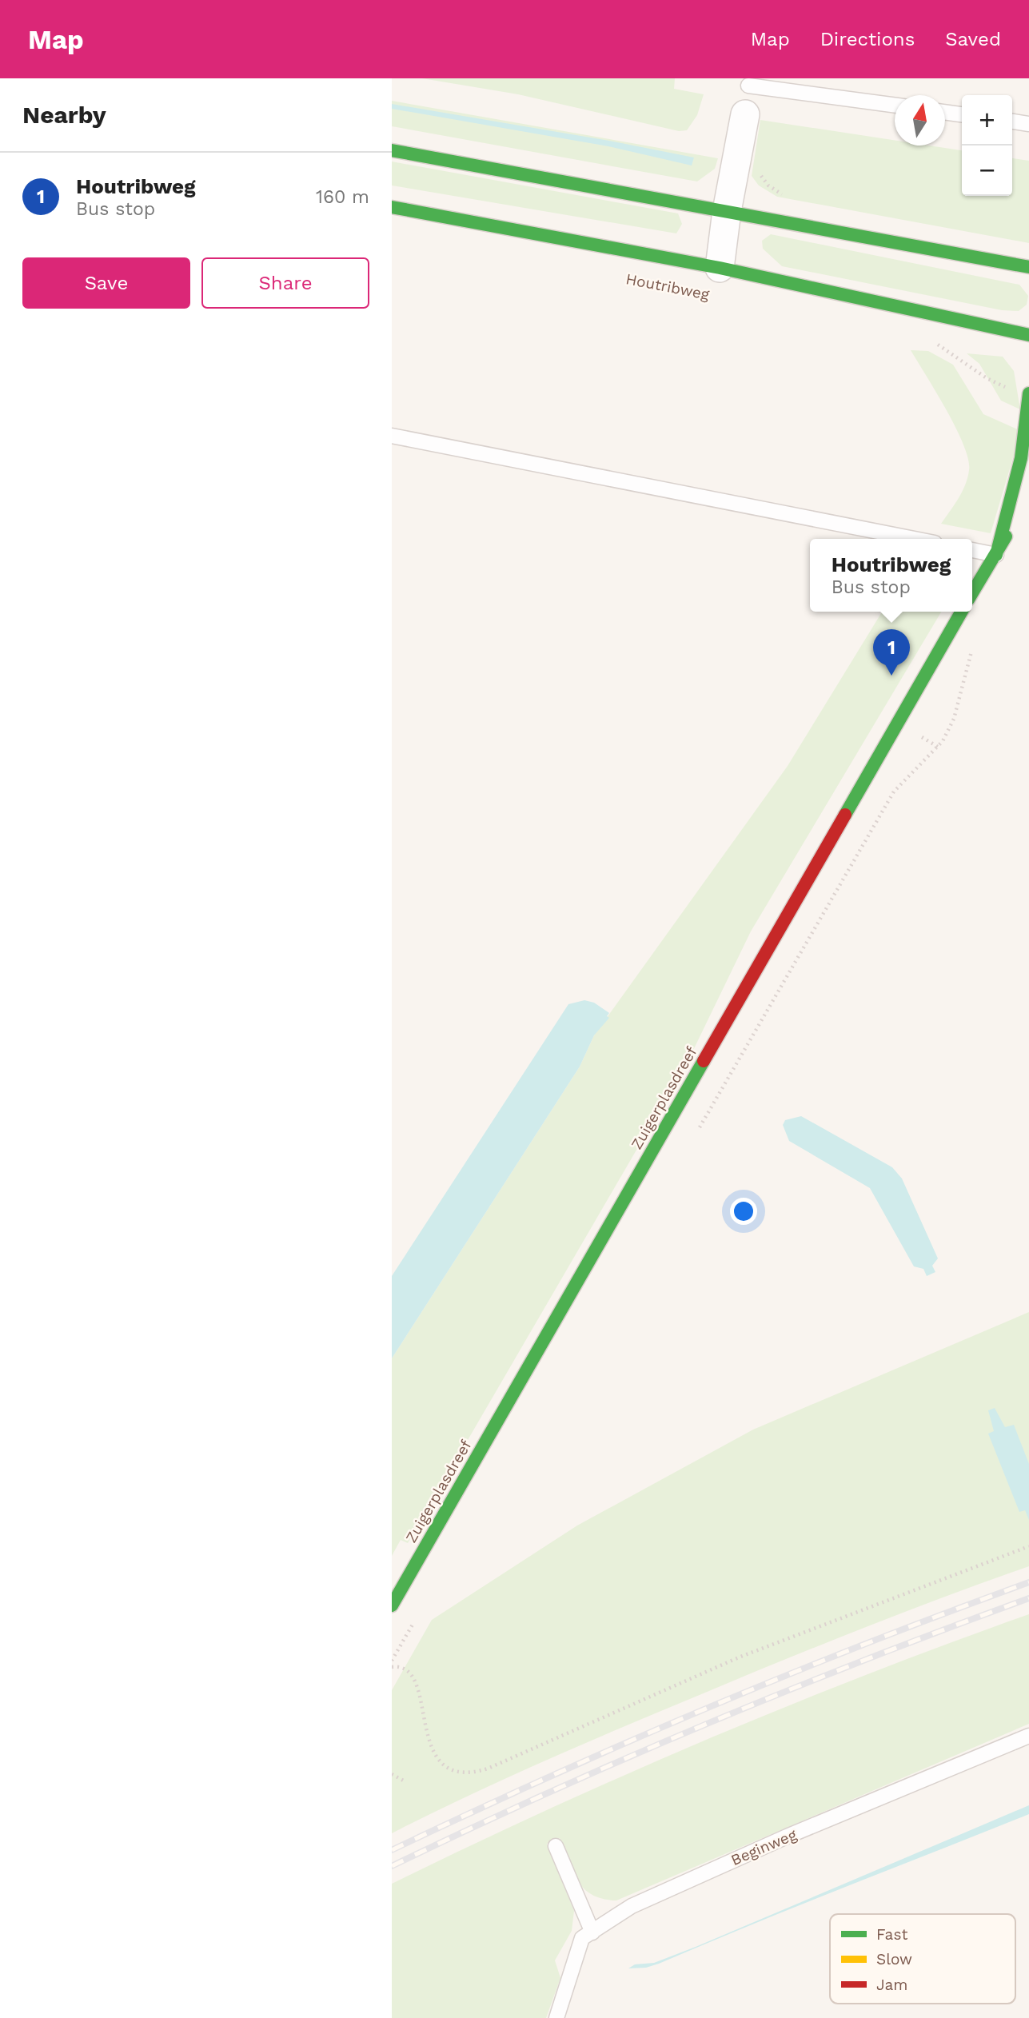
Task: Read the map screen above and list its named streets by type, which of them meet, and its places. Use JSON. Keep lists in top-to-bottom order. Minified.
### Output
{"streets":{"main road":["Houtribweg","Zuigerplasdreef"],"lane":["Beginweg"]},"legend":["Fast","Slow","Jam"],"north":"top","page":{"header":"Map","nav":["Map","Directions","Saved"],"heading":"Nearby","map_buttons":["+","−"],"list":[{"mark":"1","name":"Houtribweg","note":"Bus stop","value":"160 m"}],"buttons":["Save","Share"],"popup":["Houtribweg","Bus stop"],"pins":"1"}}
